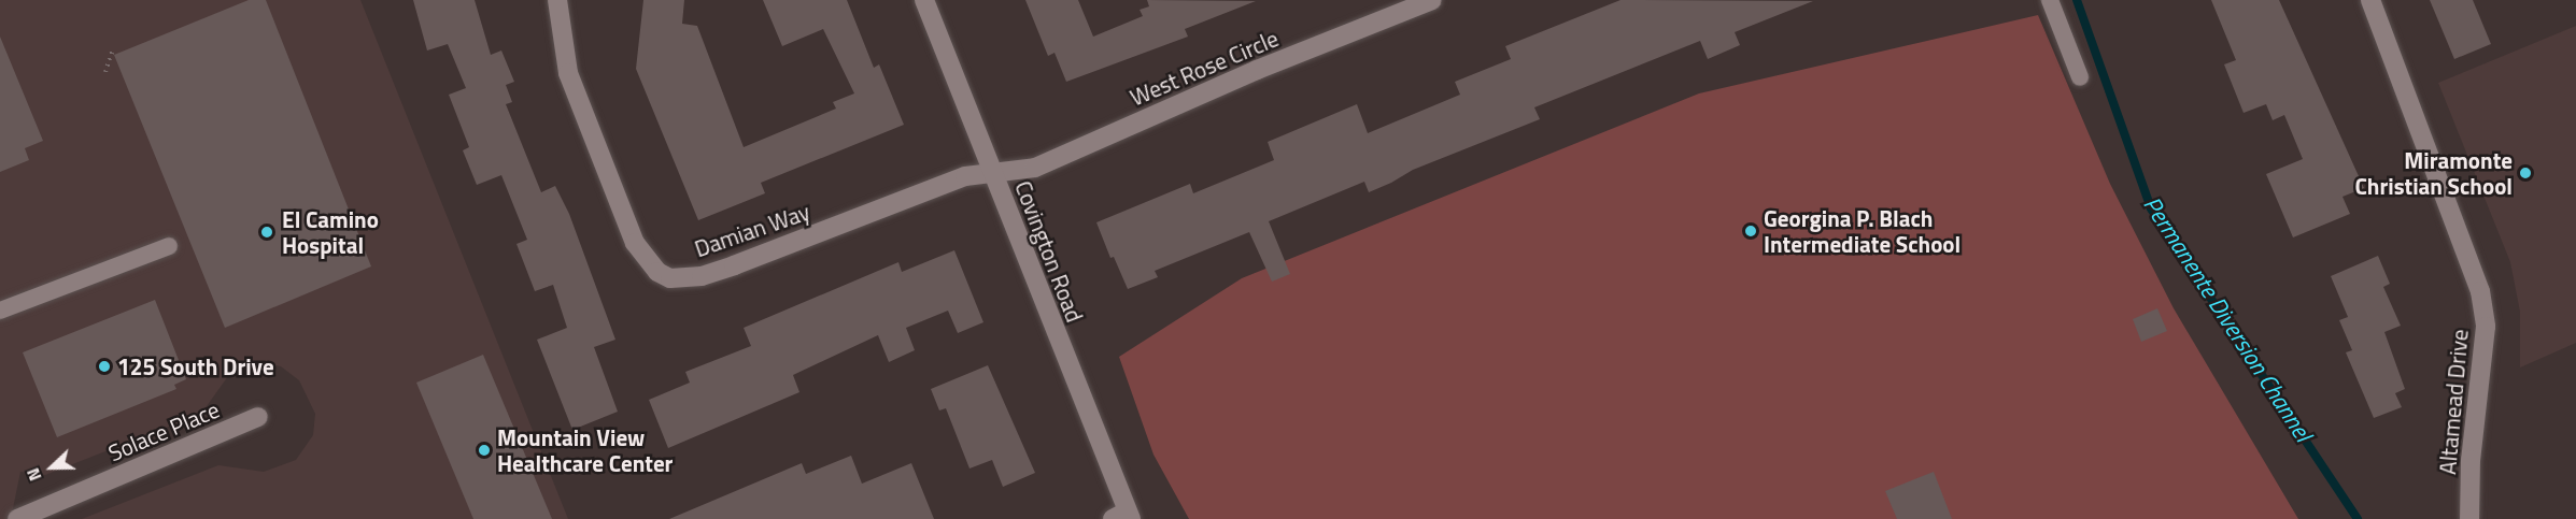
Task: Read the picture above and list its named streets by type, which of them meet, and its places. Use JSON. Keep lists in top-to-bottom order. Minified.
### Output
{"streets":{"street":["West Rose Circle","Damian Way","Covington Road","Altamead Drive","Solace Place"]},"crossings":[["West Rose Circle","Damian Way"],["West Rose Circle","Covington Road"],["Damian Way","Covington Road"]],"water":["Permanente Diversion Channel"],"places":["Miramonte Christian School","Georgina P. Blach Intermediate School","El Camino Hospital","125 South Drive","Mountain View Healthcare Center"],"north":"left"}
